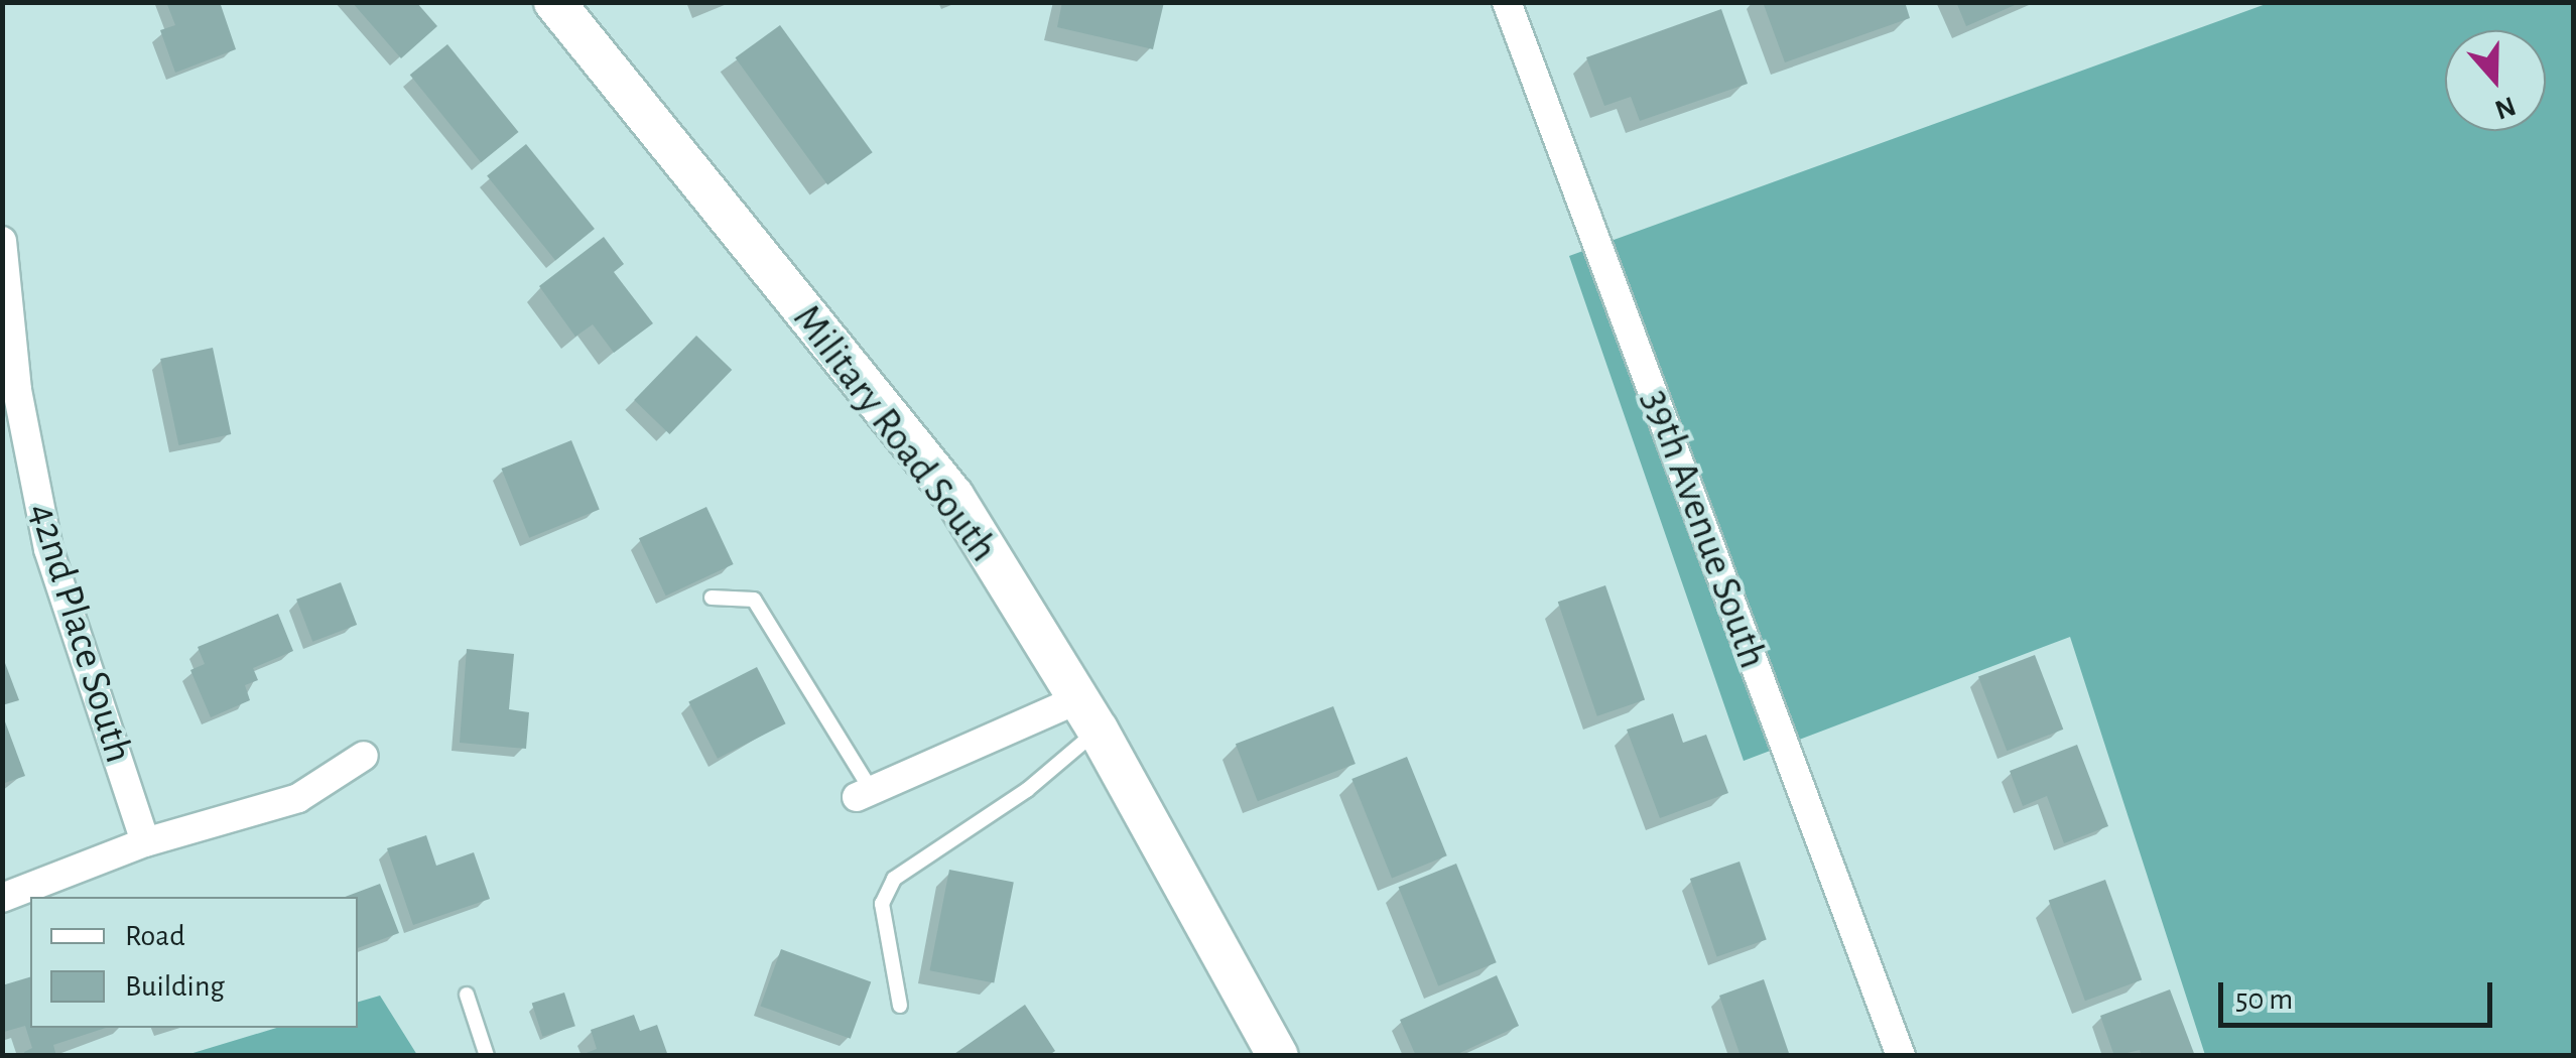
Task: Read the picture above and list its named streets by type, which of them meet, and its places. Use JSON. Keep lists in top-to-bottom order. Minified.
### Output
{"streets":{"main road":["Military Road South"],"street":["39th Avenue South","42nd Place South"]},"legend":["Road","Building"],"scale_bar":"50 m","north":"bottom"}
